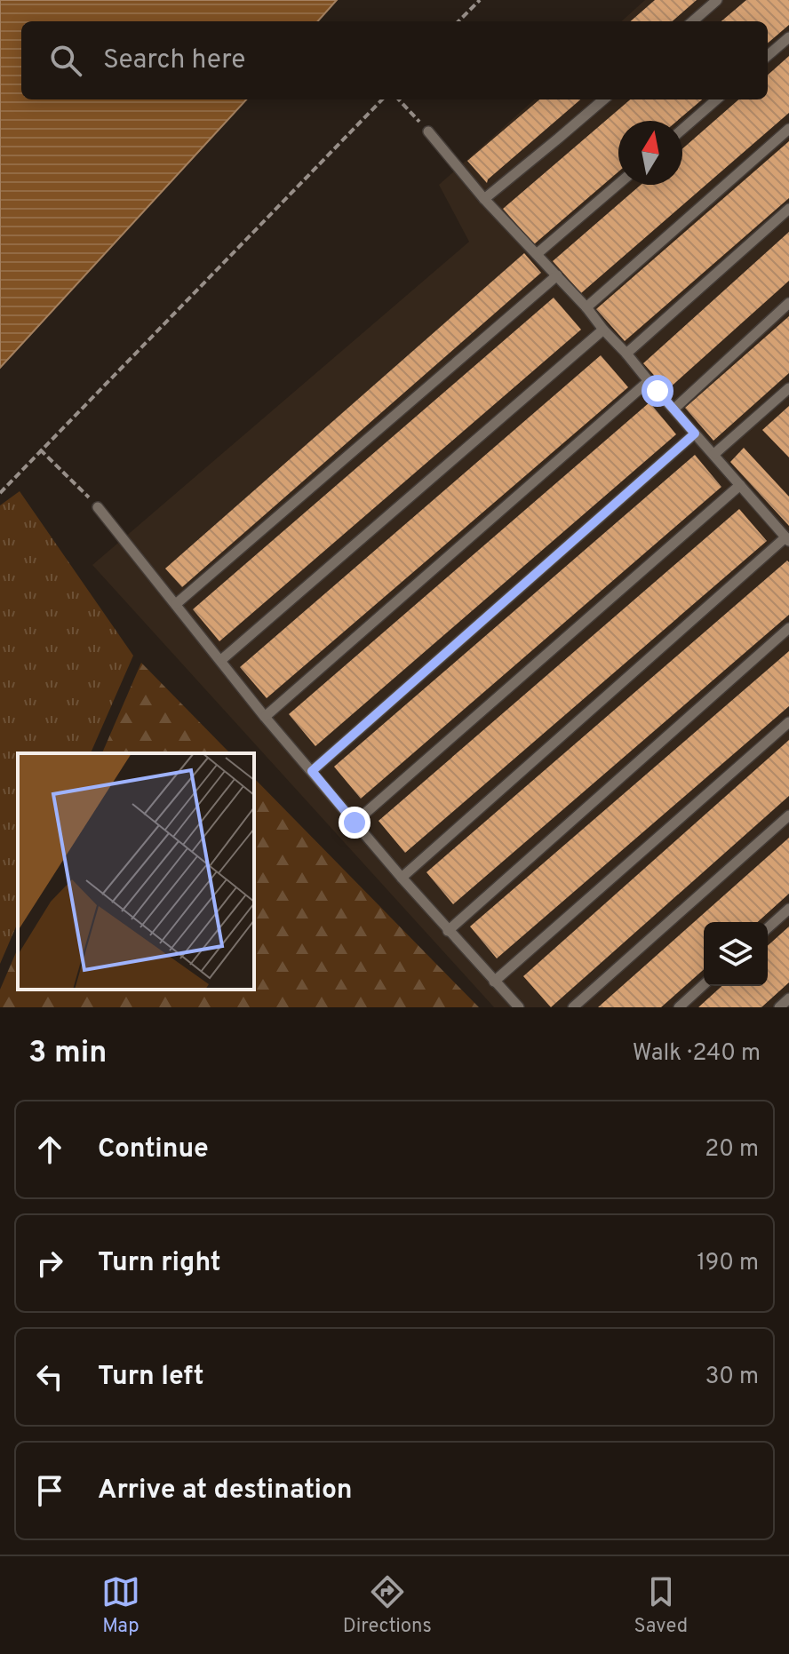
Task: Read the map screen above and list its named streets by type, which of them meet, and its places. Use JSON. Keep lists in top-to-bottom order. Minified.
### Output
{"north":"top","page":{"search":"Search here","heading":["3 min","Walk · 240 m"],"list":[["Continue","20 m"],["Turn right","190 m"],["Turn left","30 m"],"Arrive at destination"],"nav":["Map","Directions","Saved"]}}
